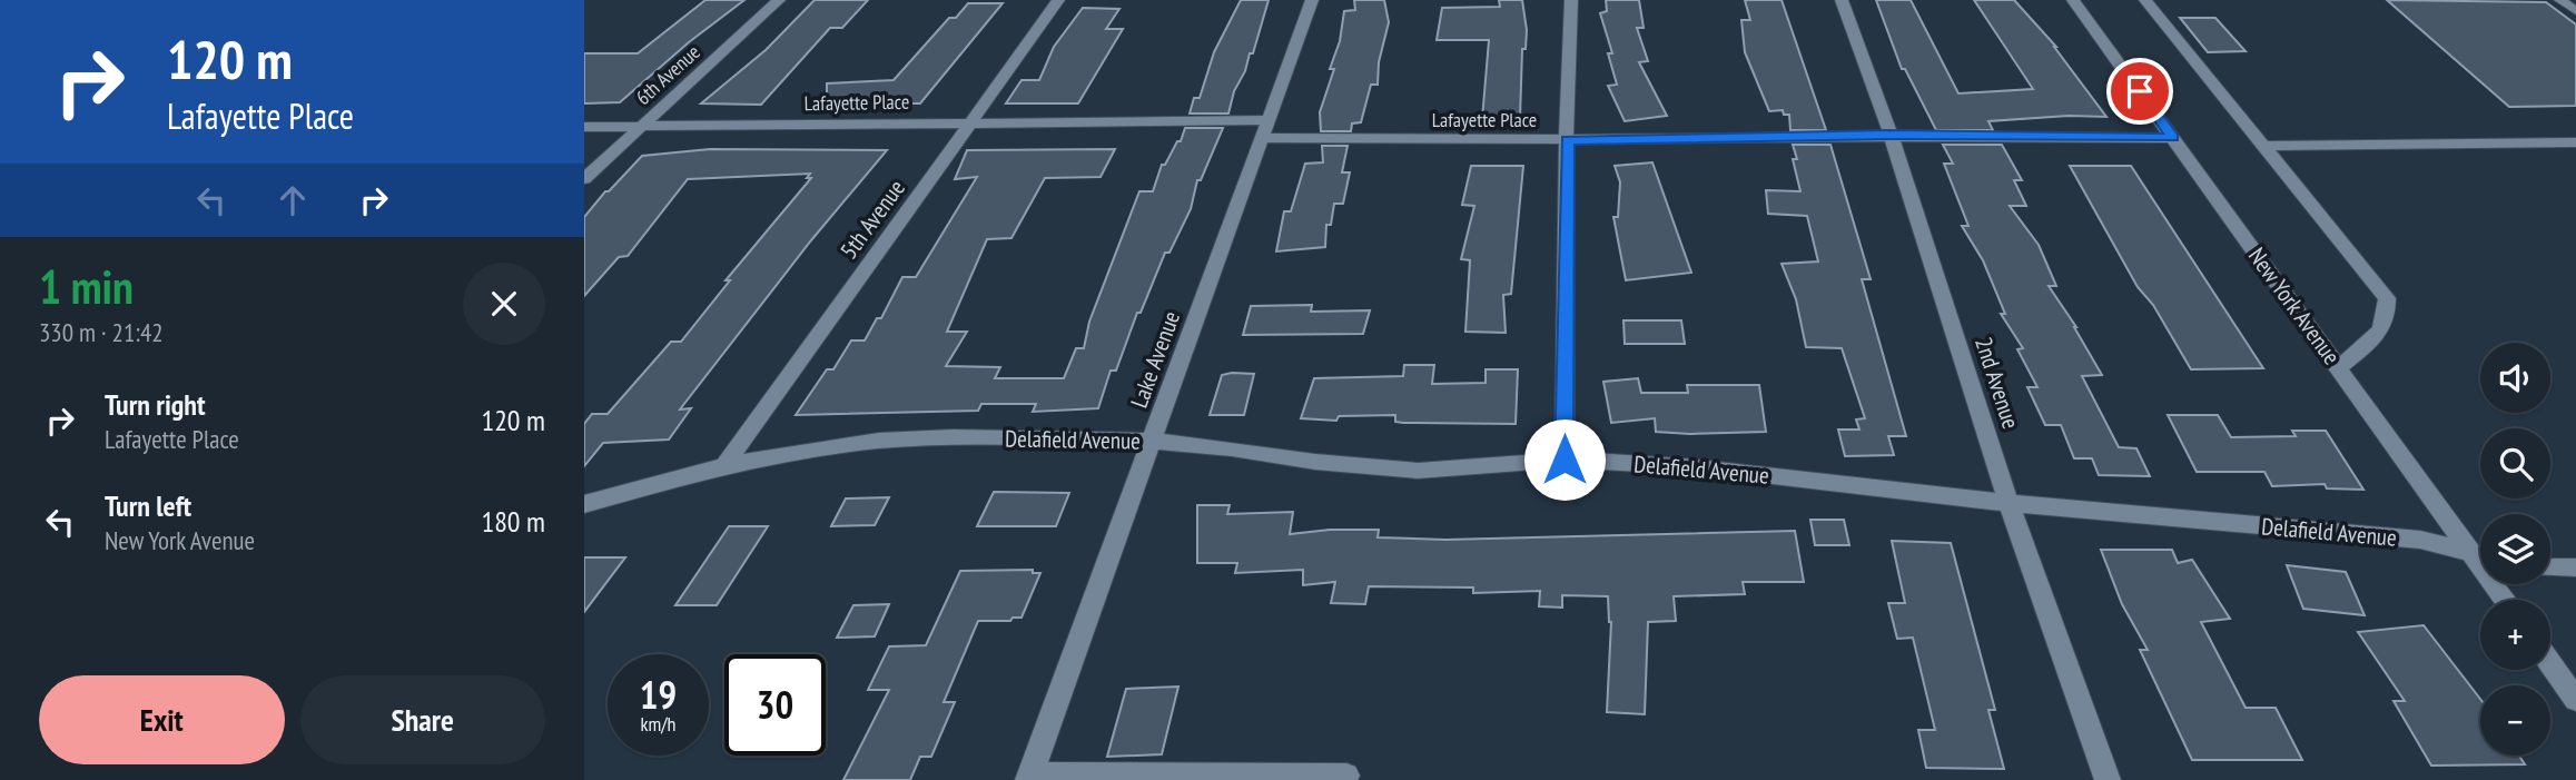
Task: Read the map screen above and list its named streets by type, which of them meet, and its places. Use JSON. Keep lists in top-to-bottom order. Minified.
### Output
{"streets":{"street":["6th Avenue","Lafayette Place","5th Avenue","New York Avenue","Lake Avenue","2nd Avenue","Delafield Avenue"]},"crossings":[["6th Avenue","Lafayette Place"],["Lafayette Place","5th Avenue"],["Lafayette Place","New York Avenue"],["Lafayette Place","Lake Avenue"],["Lafayette Place","2nd Avenue"],["5th Avenue","Delafield Avenue"],["New York Avenue","Delafield Avenue"],["Lake Avenue","Delafield Avenue"],["2nd Avenue","Delafield Avenue"]],"page":{"turn":["120 m","Lafayette Place"],"heading":["1 min","330 m · 21:42"],"map_buttons":["+","−"],"list":[{"name":"Turn right","note":"Lafayette Place","value":"120 m"},{"name":"Turn left","note":"New York Avenue","value":"180 m"}],"speed":"19 km/h","limit":"30","buttons":["Exit","Share"]}}
